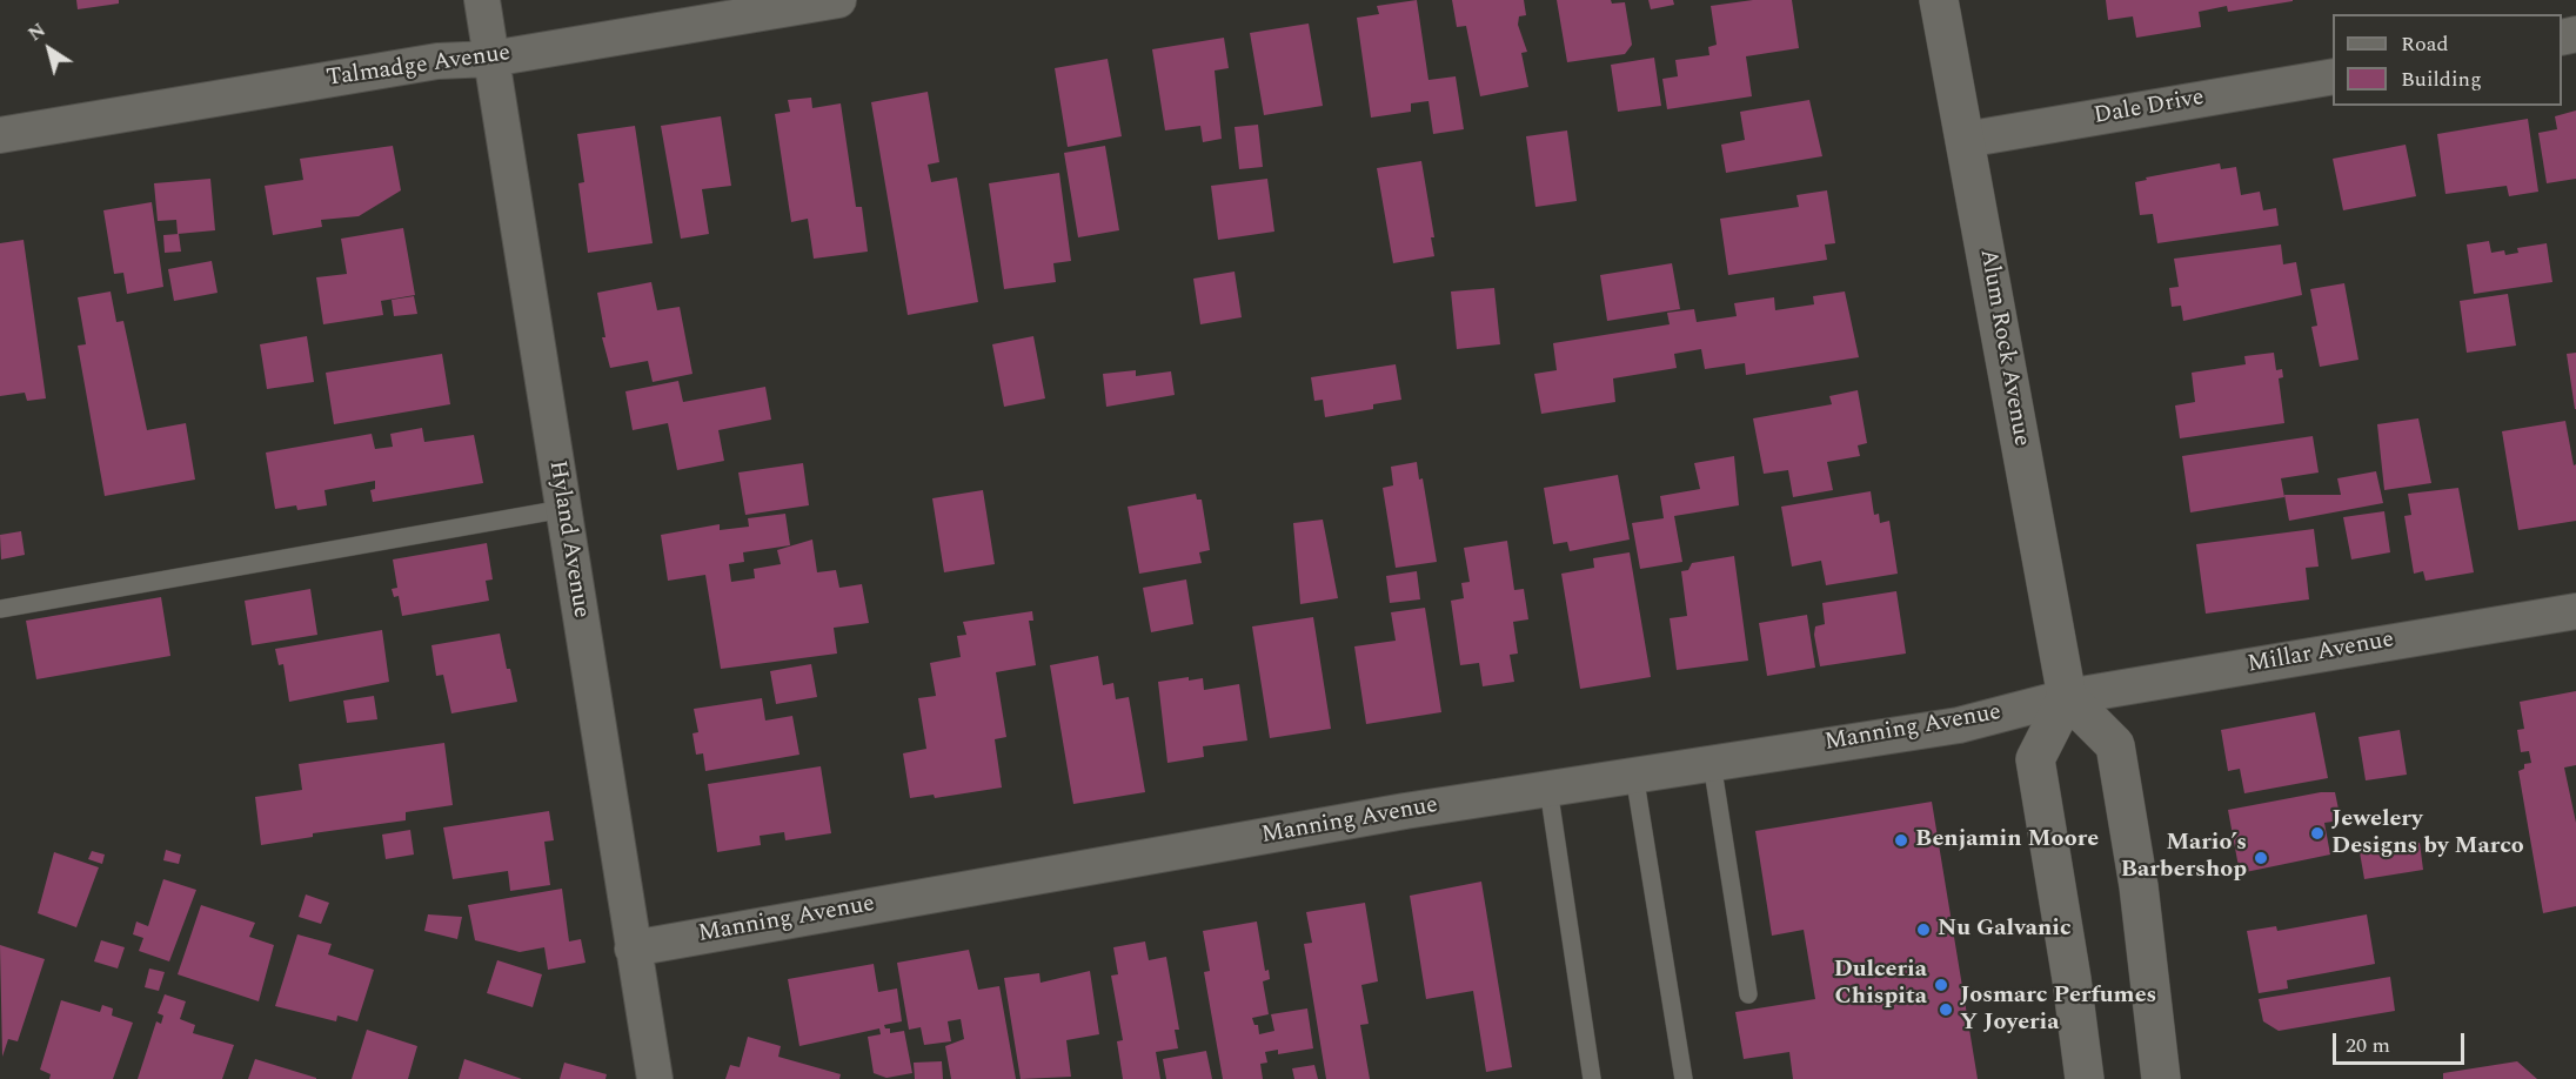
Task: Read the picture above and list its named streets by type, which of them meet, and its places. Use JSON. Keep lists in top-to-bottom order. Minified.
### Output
{"streets":{"main road":["Alum Rock Avenue"],"street":["Talmadge Avenue","Dale Drive","Hyland Avenue","Millar Avenue","Manning Avenue"]},"crossings":[["Talmadge Avenue","Hyland Avenue"],["Dale Drive","Alum Rock Avenue"],["Alum Rock Avenue","Millar Avenue"],["Alum Rock Avenue","Manning Avenue"],["Hyland Avenue","Manning Avenue"],["Millar Avenue","Manning Avenue"]],"places":["Jewelery Designs by Marco","Benjamin Moore","Mario’s Barbershop","Nu Galvanic","Dulceria Chispita","Josmarc Perfumes Y Joyeria"],"legend":["Road","Building"],"scale_bar":"20 m","north":"top left"}
